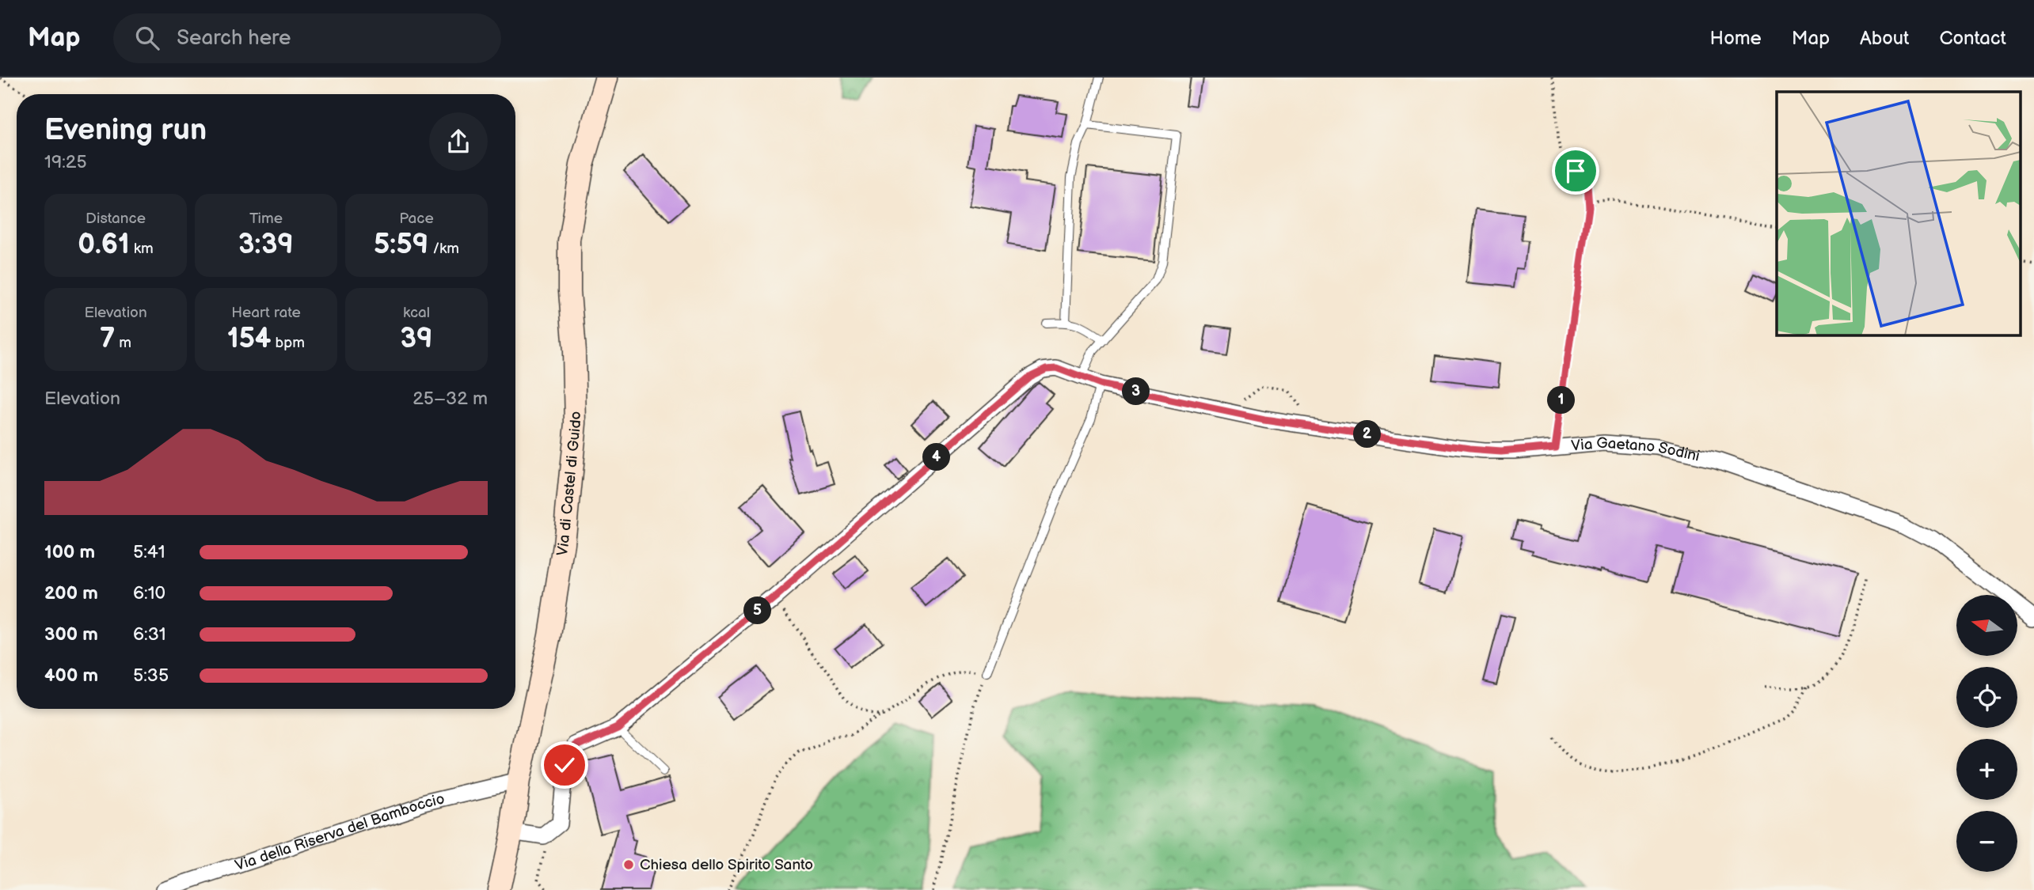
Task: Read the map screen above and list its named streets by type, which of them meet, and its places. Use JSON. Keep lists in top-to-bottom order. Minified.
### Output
{"streets":{"street":["Via Gaetano Sodini","Via di Castel di Guido","Via della Riserva del Bamboccio"]},"crossings":[["Via di Castel di Guido","Via della Riserva del Bamboccio"]],"places":["Chiesa dello Spirito Santo"],"north":"left","page":{"header":"Map","search":"Search here","nav":["Home","Map","About","Contact"],"heading":["Evening run","19:25"],"stats":[["Distance","0.61 km"],["Time","3:39"],["Pace","5:59 /km"],["Elevation","7 m"],["Heart rate","154 bpm"],["kcal","39"]],"chart":["Elevation","25–32 m"],"pins":["3","1","2","4","5"],"list":[{"name":"100 m","note":"5:41"},{"name":"200 m","note":"6:10"},{"name":"300 m","note":"6:31"},{"name":"400 m","note":"5:35"}],"map_buttons":["+","−"]}}
